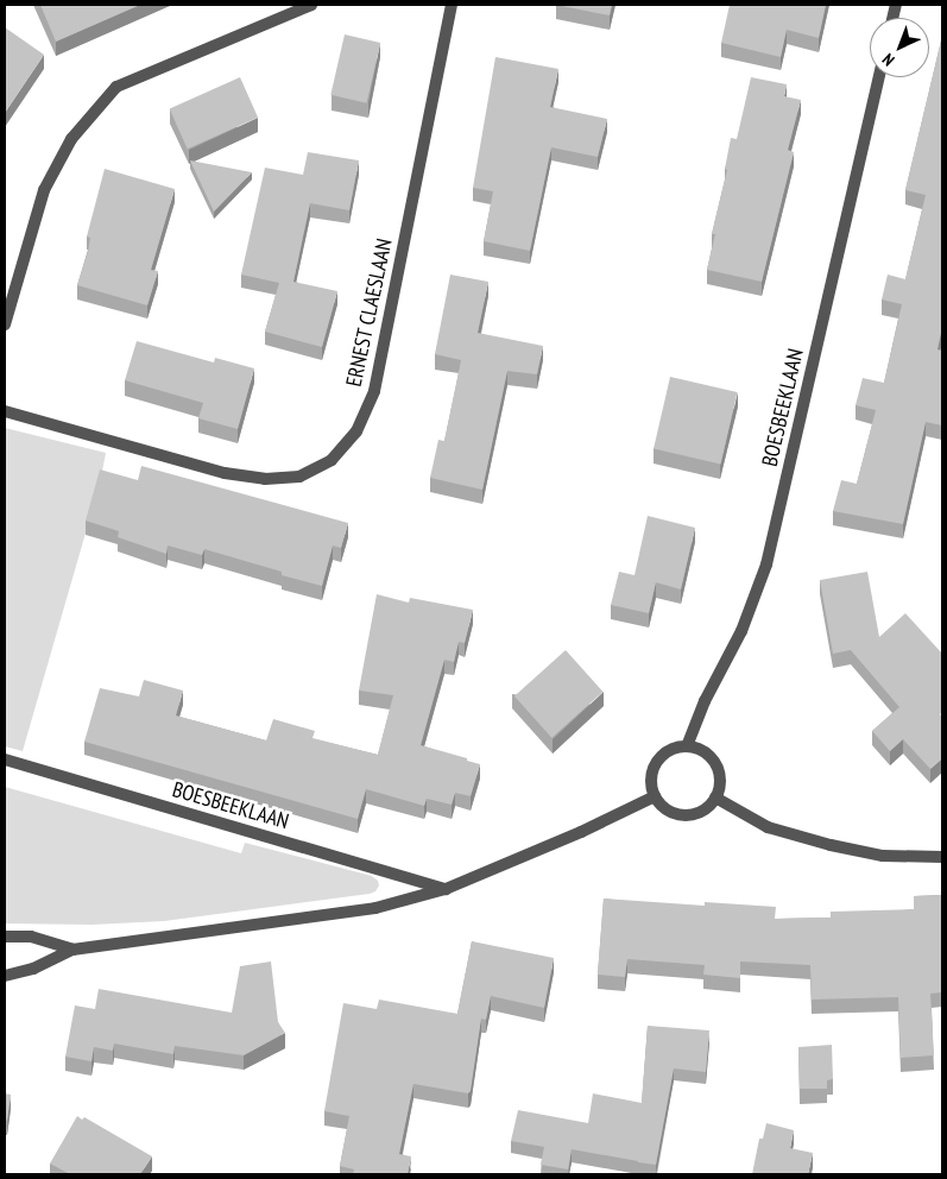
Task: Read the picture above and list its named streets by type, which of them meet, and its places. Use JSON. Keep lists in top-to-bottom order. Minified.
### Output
{"streets":{"street":["ERNEST CLAESLAAN","BOESBEEKLAAN"]},"north":"bottom left"}
